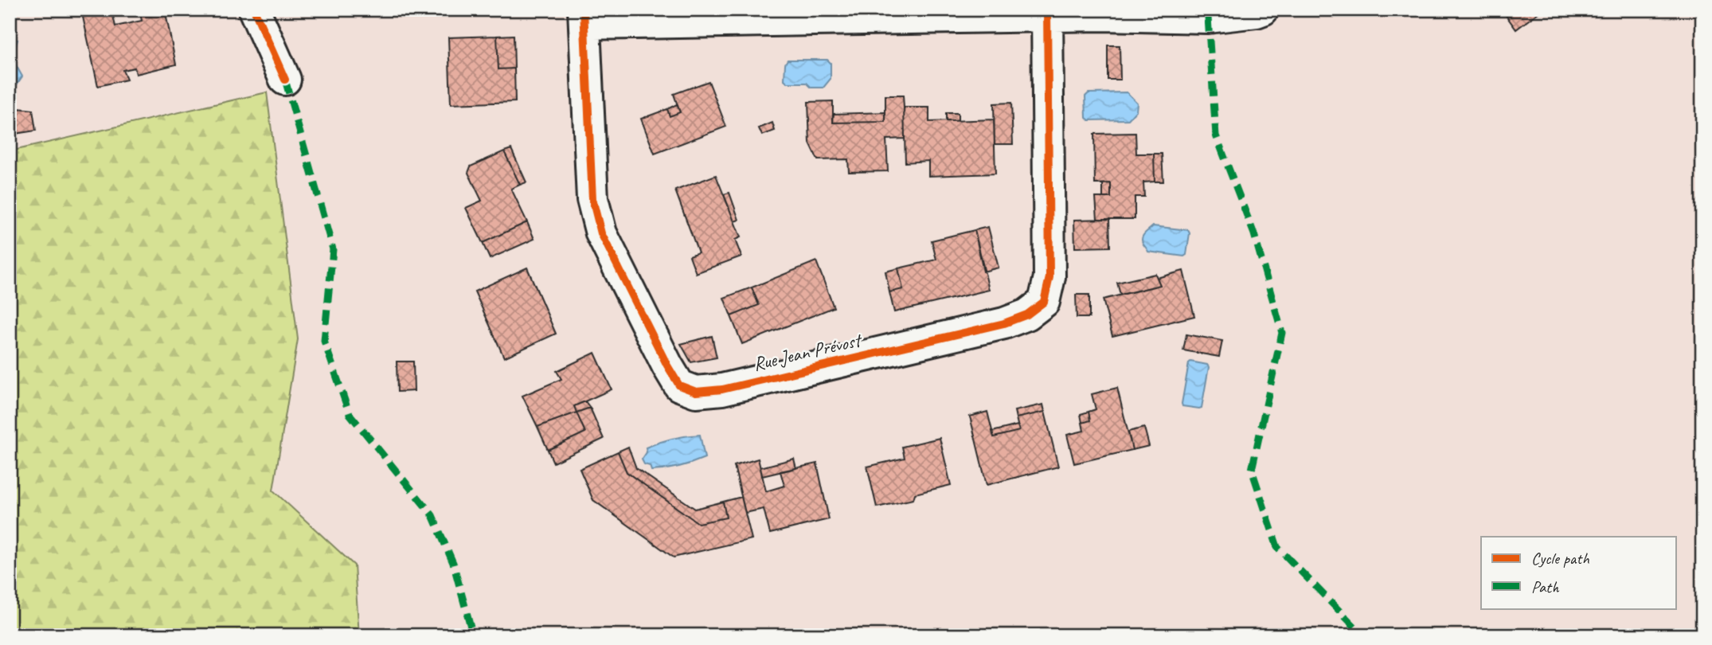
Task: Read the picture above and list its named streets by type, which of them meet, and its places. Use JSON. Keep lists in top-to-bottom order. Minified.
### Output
{"streets":{"street":["Rue Jean Prévost"]},"legend":["Cycle path","Path"]}
